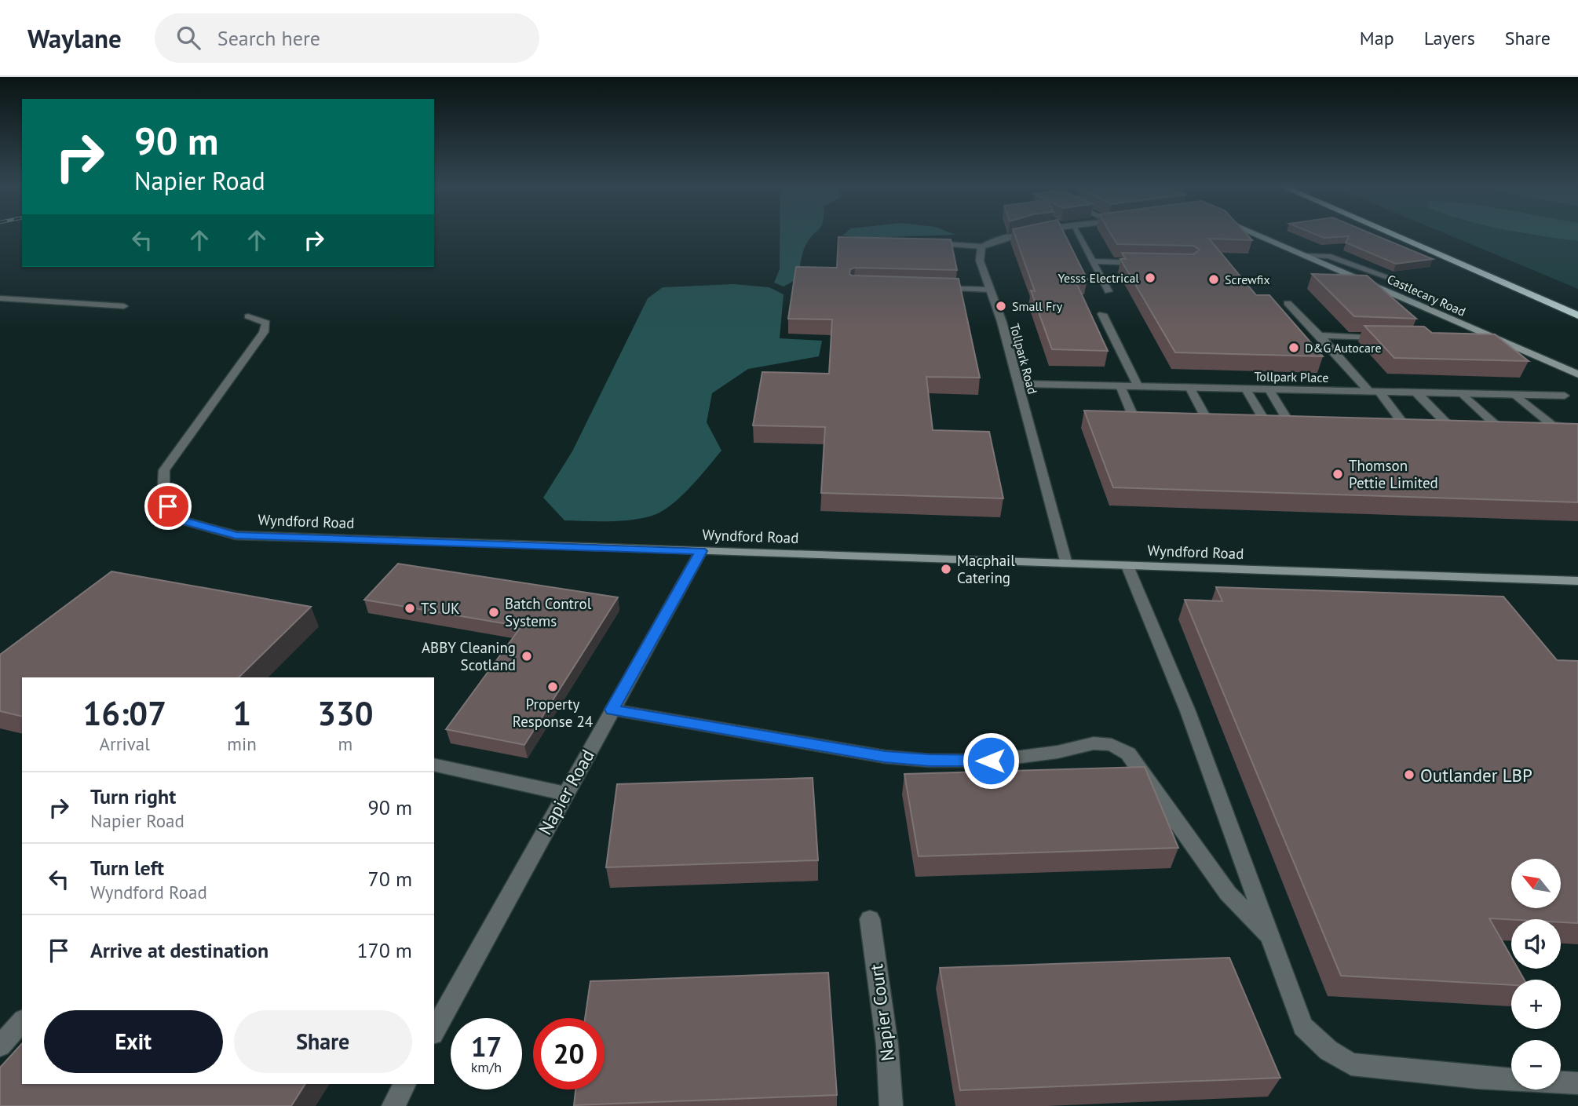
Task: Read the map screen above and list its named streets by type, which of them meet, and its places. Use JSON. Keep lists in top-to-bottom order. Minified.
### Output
{"streets":{"street":["Castlecary Road","Tollpark Road","Tollpark Place","Wyndford Road","Napier Road","Napier Court"]},"crossings":[["Tollpark Road","Tollpark Place"],["Tollpark Road","Wyndford Road"],["Wyndford Road","Napier Road"]],"places":["Yesss Electrical","Screwfix","Small Fry","D&G Autocare","Thomson Pettie Limited","Macphail Catering","TS UK","Batch Control Systems","ABBY Cleaning Scotland","Property Response 24","Outlander LBP"],"north":"top left","page":{"header":"Waylane","search":"Search here","nav":["Map","Layers","Share"],"turn":["90 m","Napier Road"],"eta":["16:07","Arrival","1","min","330","m"],"list":[{"name":"Turn right","note":"Napier Road","value":"90 m"},{"name":"Turn left","note":"Wyndford Road","value":"70 m"},{"name":"Arrive at destination","value":"170 m"}],"map_buttons":["+","−"],"buttons":["Exit","Share"],"speed":"17 km/h","limit":"20"}}
